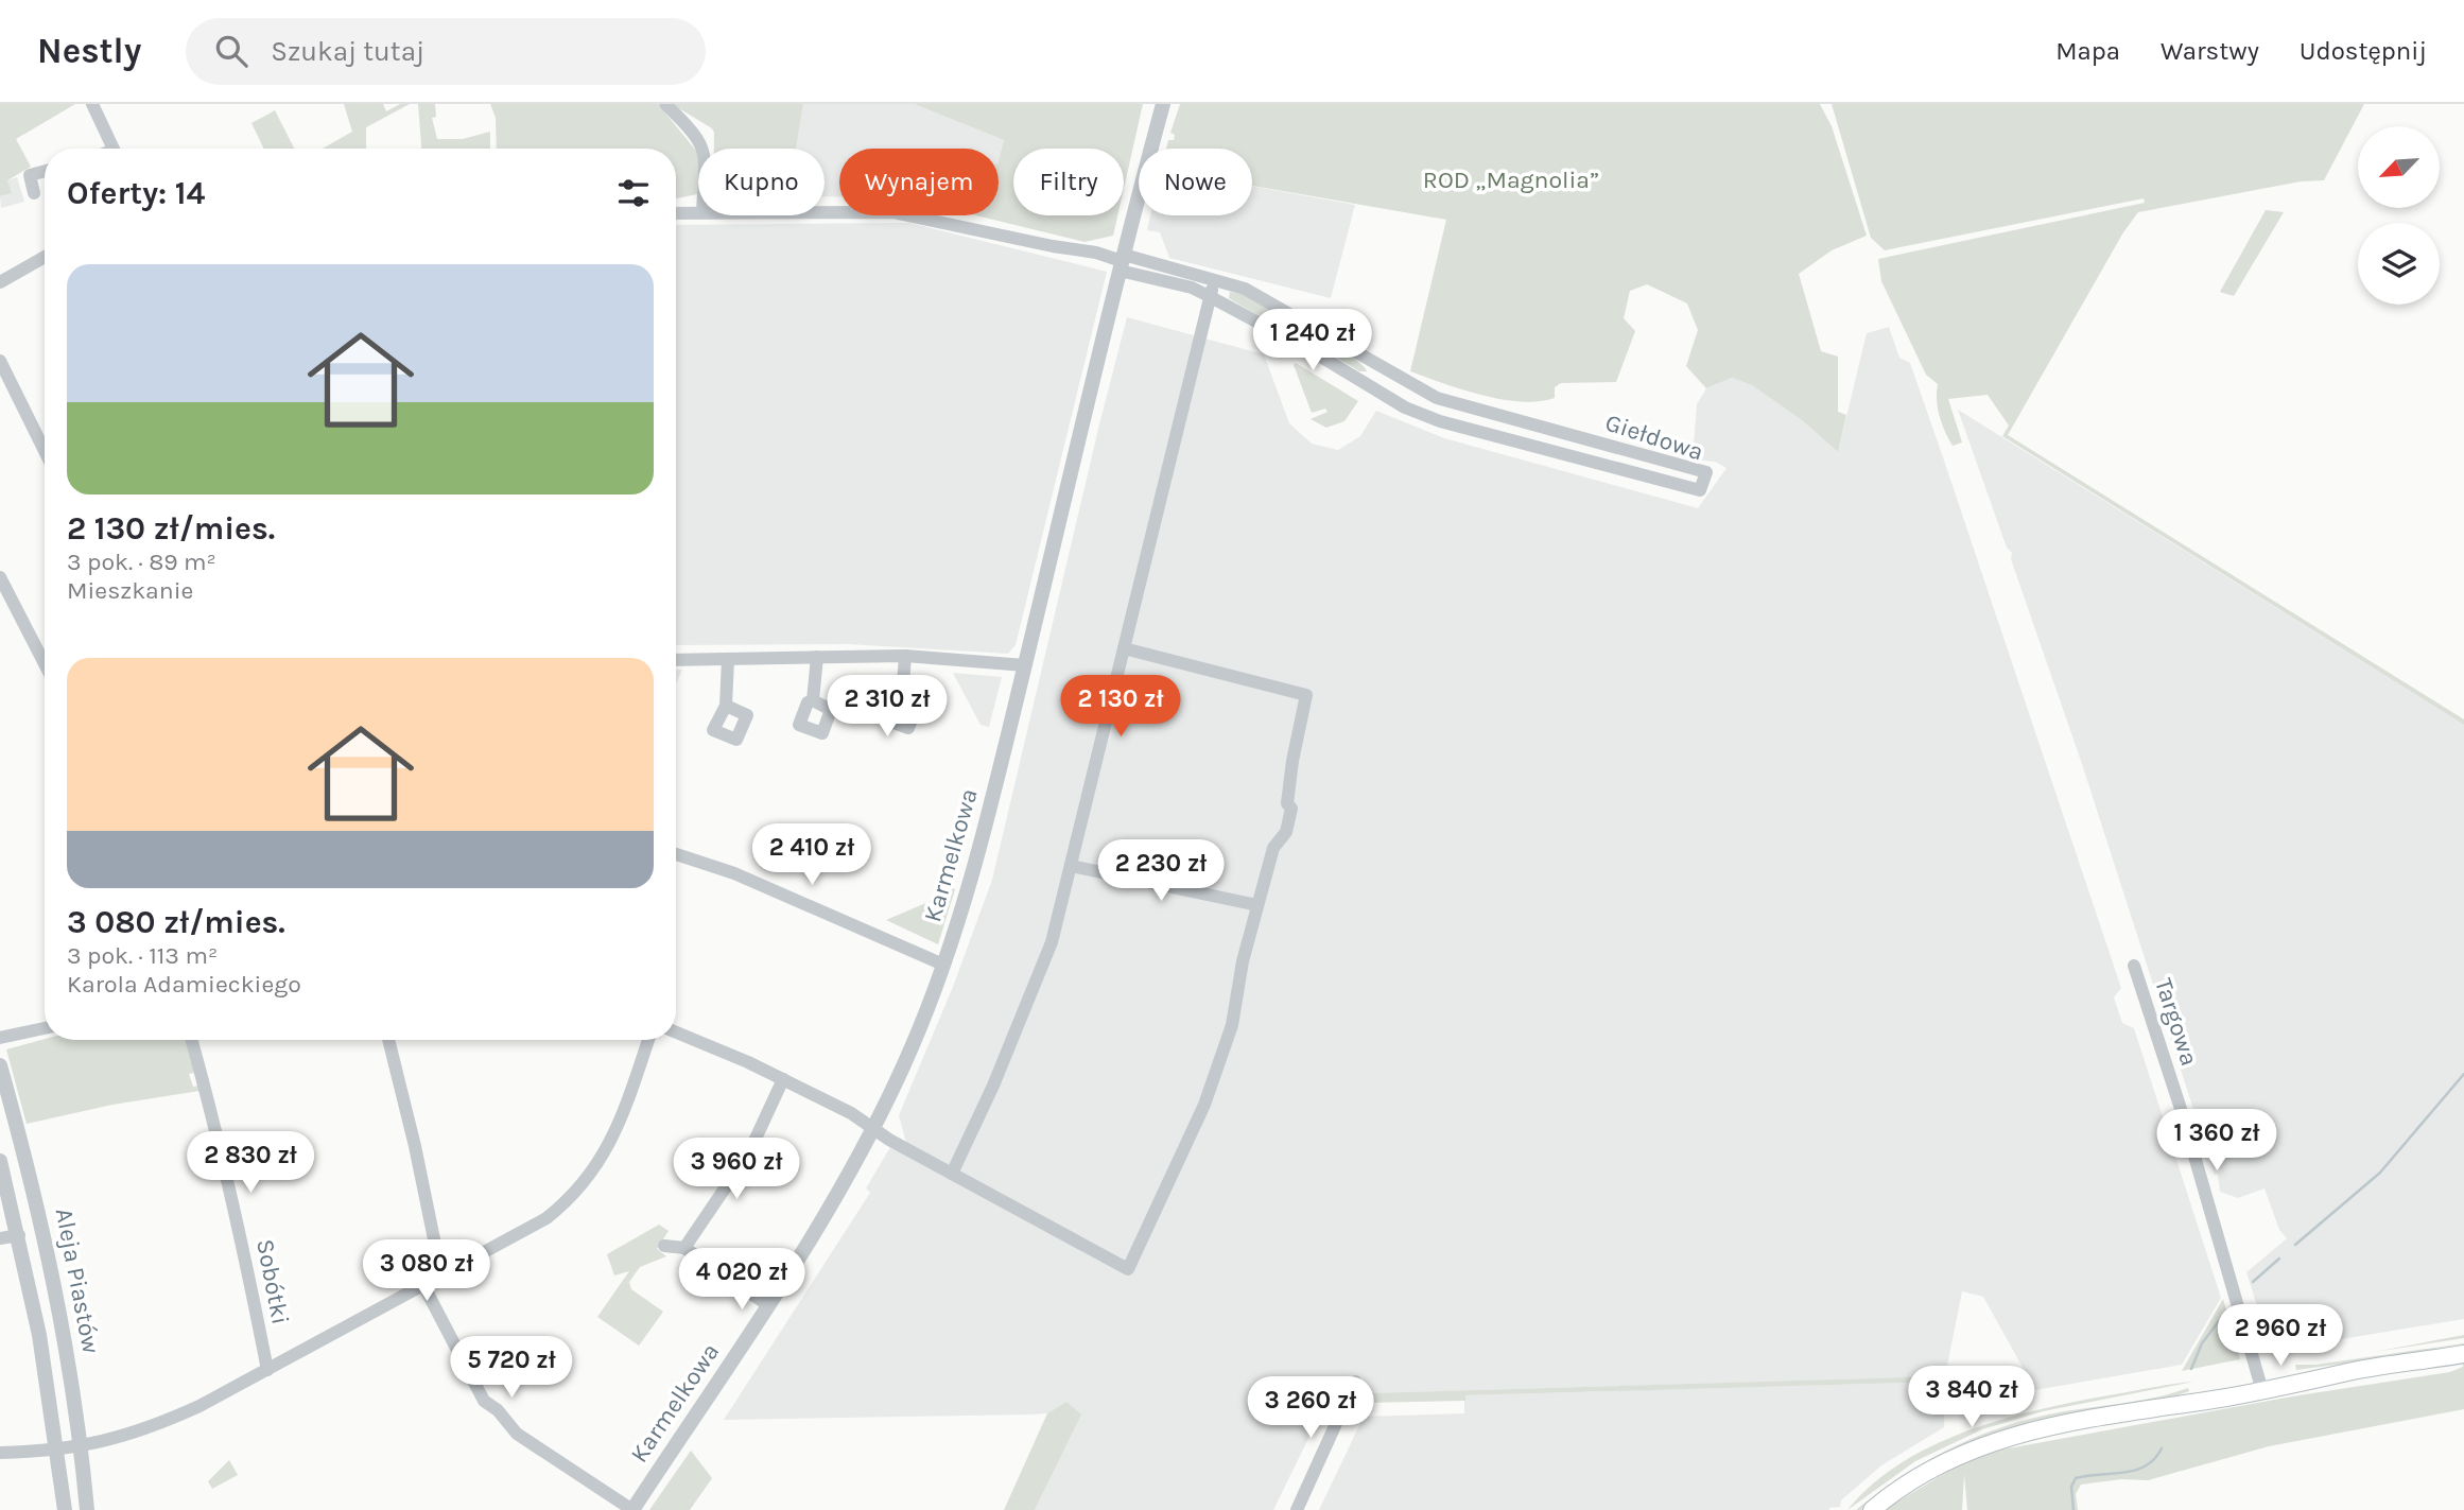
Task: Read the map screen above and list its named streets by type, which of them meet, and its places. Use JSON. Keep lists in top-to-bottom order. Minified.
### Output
{"streets":{"street":["Giełdowa","Karmelkowa","Targowa","Aleja Piastów","Sobótki"]},"crossings":[["Giełdowa","Karmelkowa"]],"parks":["ROD „Magnolia”"],"north":"bottom left","page":{"header":"Nestly","search":"Szukaj tutaj","nav":["Mapa","Warstwy","Udostępnij"],"chip":["Kupno","Wynajem","Filtry","Nowe"],"heading":"Oferty: 14","list":[{"name":"2 130 zł/mies.","note":"3 pok. · 89 m² · Mieszkanie"},{"name":"3 080 zł/mies.","note":"3 pok. · 113 m² · Karola Adamieckiego"}],"price":["1 240 zł","2 310 zł","2 130 zł","2 410 zł","2 230 zł","1 360 zł","2 830 zł","3 960 zł","3 080 zł","4 020 zł","2 960 zł","5 720 zł","3 840 zł","3 260 zł"]}}
